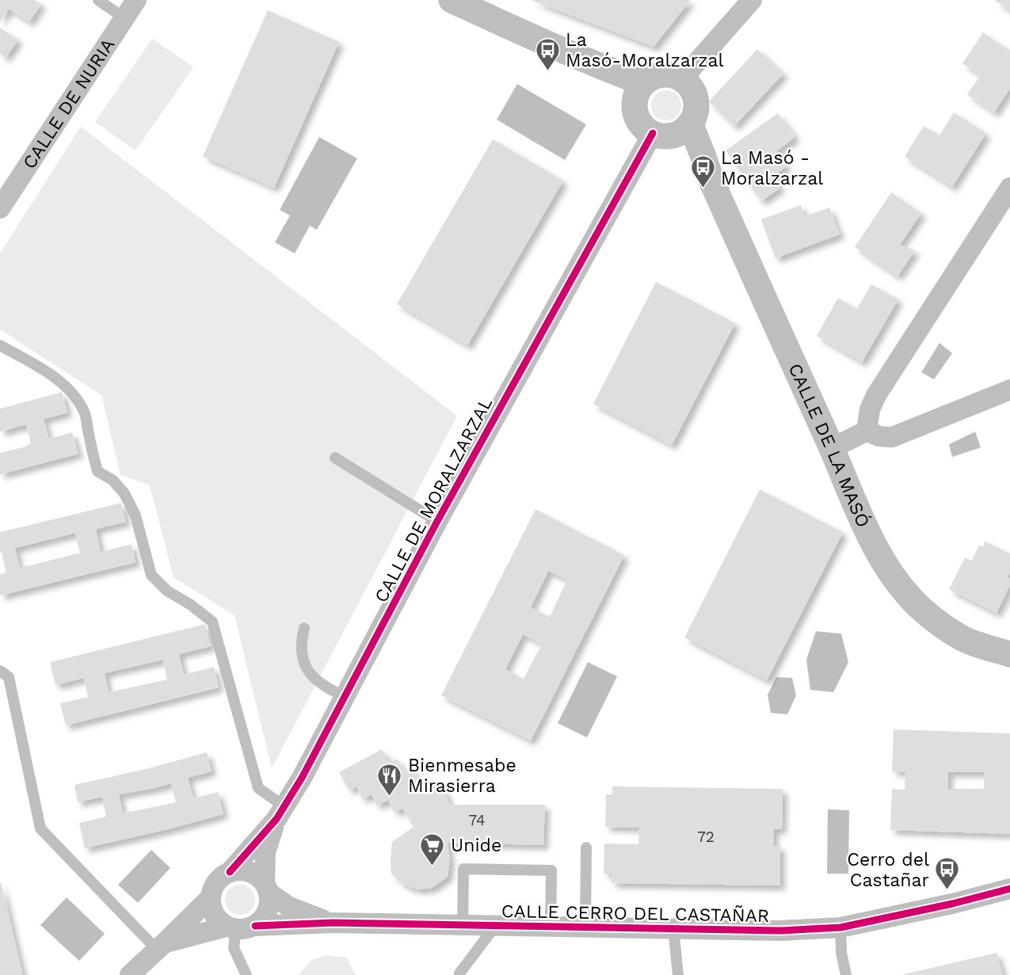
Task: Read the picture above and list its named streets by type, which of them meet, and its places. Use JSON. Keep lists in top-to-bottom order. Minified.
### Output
{"streets":{"street":["CALLE DE NURIA","CALLE DE LA MASÓ","CALLE DE MORALZARZAL","CALLE CERRO DEL CASTAÑAR"]},"crossings":[["CALLE DE LA MASÓ","CALLE DE MORALZARZAL"],["CALLE DE MORALZARZAL","CALLE CERRO DEL CASTAÑAR"]],"places":{"bus stop":["La Masó-Moralzarzal","La Masó - Moralzarzal","Cerro del Castañar"],"restaurant":["Bienmesabe Mirasierra"],"supermarket":["Unide"]},"house_numbers":["74","72"]}
